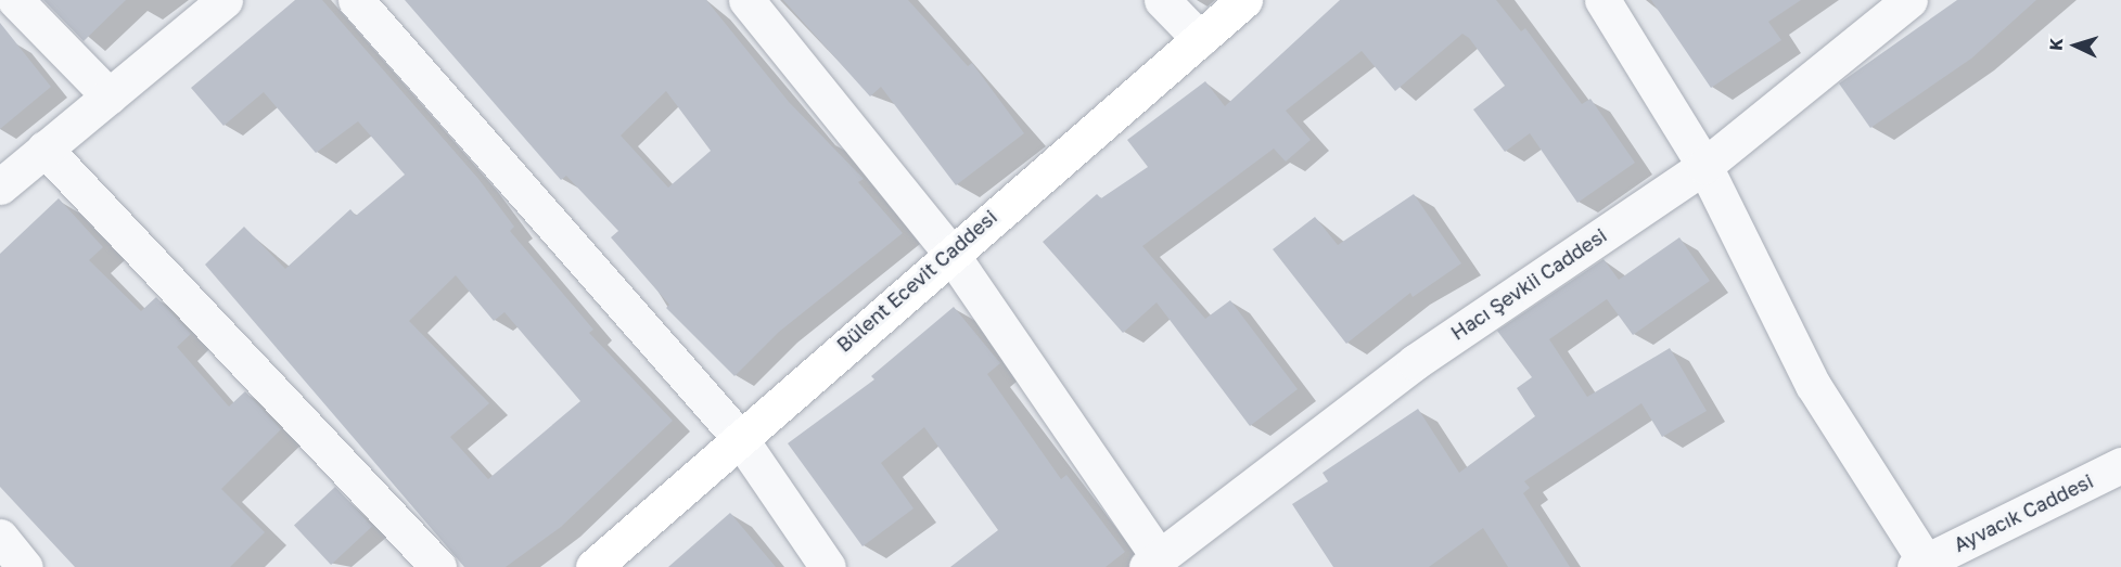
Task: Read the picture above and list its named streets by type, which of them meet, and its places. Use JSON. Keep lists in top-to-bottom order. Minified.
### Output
{"streets":{"main road":["Bülent Ecevit Caddesi"],"street":["Hacı Şevkii Caddesi","Ayvacık Caddesi"]},"north":"left"}
